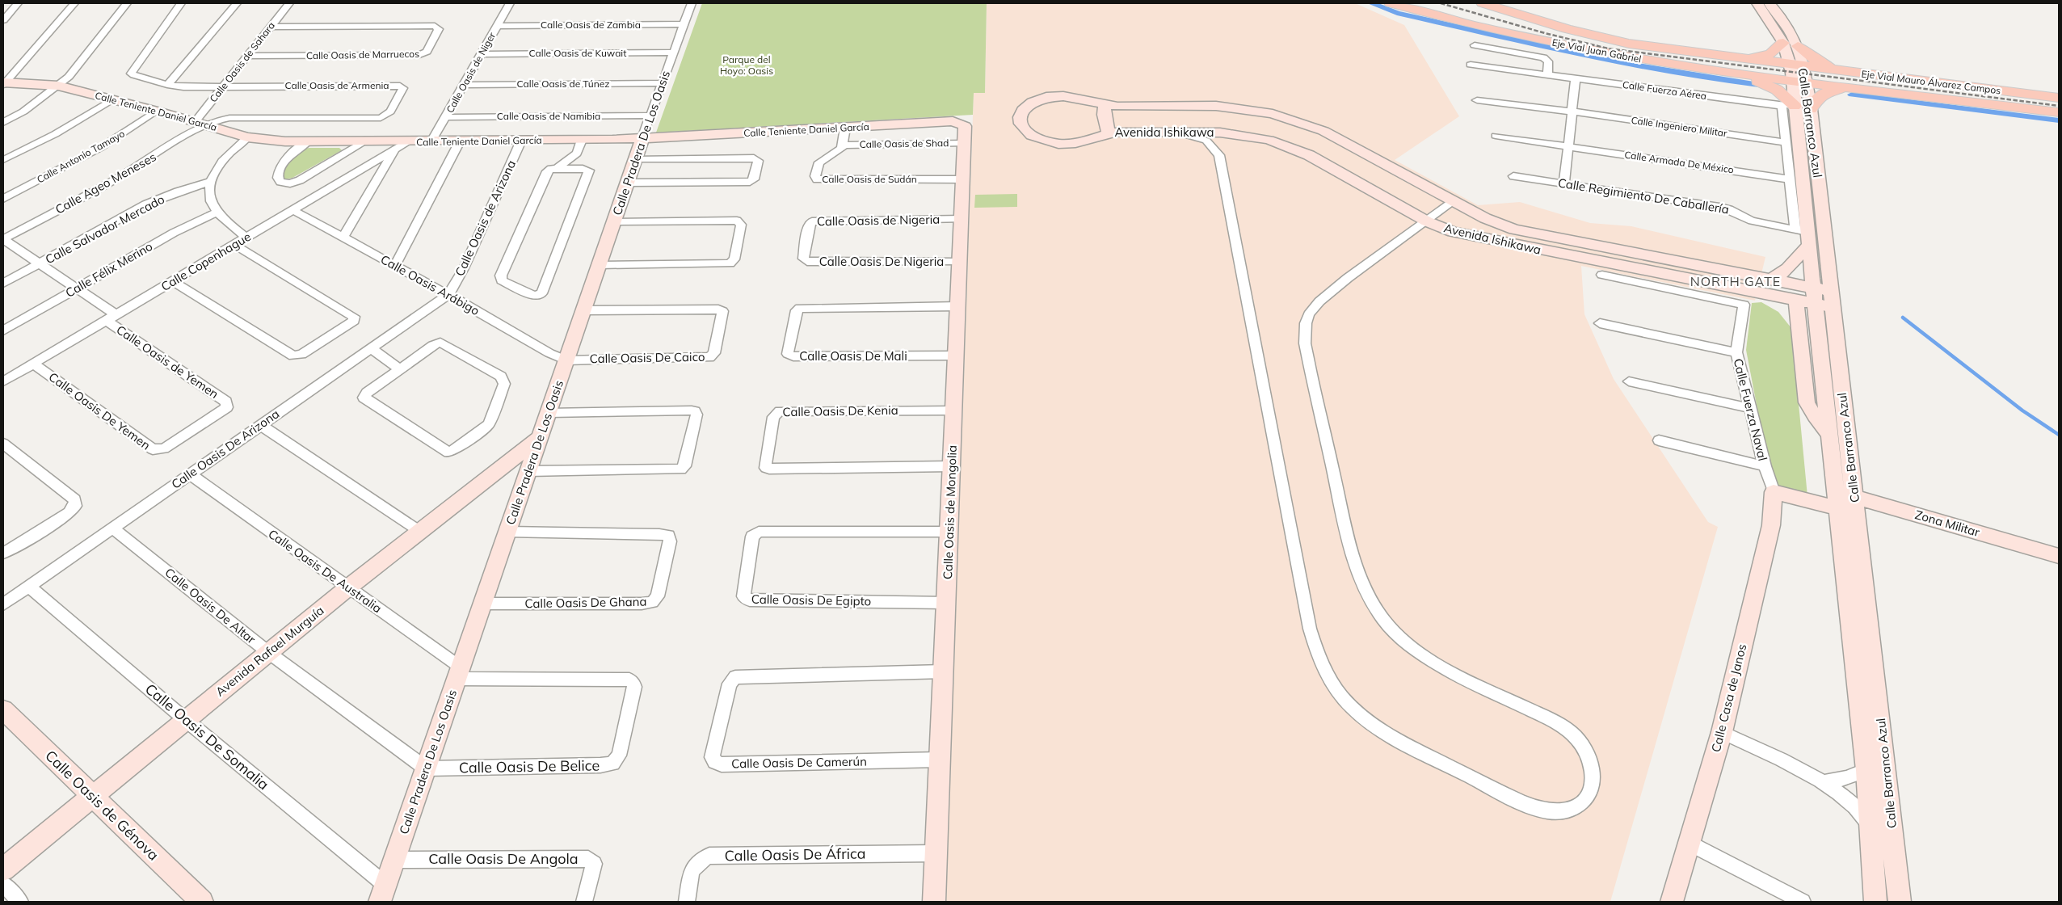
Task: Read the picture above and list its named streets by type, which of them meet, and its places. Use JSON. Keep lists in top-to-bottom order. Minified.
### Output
{"streets":{"main road":["Eje Vial Juan Gabriel","Eje Vial Mauro Álvarez Campos"],"street":["Calle Oasis de Zambia","Calle Oasis de Kuwait","Calle Oasis de Marruecos","Calle Oasis de Sahara","Calle Oasis de Niger","Calle Oasis de Túnez","Calle Oasis de Armenia","Calle Fuerza Aérea","Calle Teniente Daniel García","Calle Oasis de Namibia","Calle Barranco Azul","Calle Ingeniero Militar","Avenida Ishikawa","Calle Pradera De Los Oasis","Calle Oasis de Shad","Calle Antonio Tamayo","Calle Armada De México","Calle Oasis de Sudán","Calle Ageo Meneses","Calle Regimiento De Caballería","Calle Oasis de Arizona","Calle Oasis de Nigeria","Calle Salvador Mercado","Calle Copenhague","Calle Oasis De Nigeria","Calle Félix Merino","Calle Oasis Arábigo","Calle Oasis De Mali","Calle Oasis De Caico","Calle Oasis de Yemen","Calle Fuerza Naval","Calle Oasis De Yemen","Calle Oasis De Kenia","Calle Oasis De Arizona","Calle Oasis de Mongolia","Zona Militar","Calle Oasis De Australia","Calle Oasis De Egipto","Calle Oasis De Ghana","Calle Oasis De Altar","Avenida Rafael Murguía","Calle Casa de Janos","Calle Oasis De Somalia","Calle Oasis De Camerún","Calle Oasis De Belice","Calle Oasis de Génova","Calle Oasis De África","Calle Oasis De Angola"]},"crossings":[["Calle Oasis de Zambia","Calle Oasis de Niger"],["Calle Oasis de Zambia","Calle Pradera De Los Oasis"],["Eje Vial Juan Gabriel","Eje Vial Mauro Álvarez Campos"],["Eje Vial Juan Gabriel","Calle Barranco Azul"],["Calle Oasis de Kuwait","Calle Oasis de Niger"],["Calle Oasis de Kuwait","Calle Pradera De Los Oasis"],["Calle Oasis de Marruecos","Calle Oasis de Sahara"],["Calle Oasis de Sahara","Calle Oasis de Armenia"],["Calle Oasis de Sahara","Calle Teniente Daniel García"],["Calle Oasis de Sahara","Calle Ageo Meneses"],["Calle Oasis de Niger","Calle Oasis de Túnez"],["Calle Oasis de Niger","Calle Teniente Daniel García"],["Calle Oasis de Niger","Calle Oasis de Namibia"],["Eje Vial Mauro Álvarez Campos","Calle Barranco Azul"],["Calle Oasis de Túnez","Calle Pradera De Los Oasis"],["Calle Oasis de Armenia","Calle Teniente Daniel García"],["Calle Oasis de Armenia","Calle Ageo Meneses"],["Calle Fuerza Aérea","Calle Barranco Azul"],["Calle Teniente Daniel García","Calle Pradera De Los Oasis"],["Calle Teniente Daniel García","Calle Antonio Tamayo"],["Calle Teniente Daniel García","Calle Ageo Meneses"],["Calle Teniente Daniel García","Calle Oasis de Arizona"],["Calle Teniente Daniel García","Calle Copenhague"],["Calle Teniente Daniel García","Calle Oasis de Mongolia"],["Calle Oasis de Namibia","Calle Pradera De Los Oasis"],["Calle Barranco Azul","Avenida Ishikawa"],["Calle Barranco Azul","Calle Regimiento De Caballería"],["Calle Barranco Azul","Zona Militar"],["Calle Pradera De Los Oasis","Calle Oasis Arábigo"],["Calle Pradera De Los Oasis","Calle Oasis De Caico"],["Calle Pradera De Los Oasis","Calle Oasis De Australia"],["Calle Pradera De Los Oasis","Calle Oasis De Ghana"],["Calle Pradera De Los Oasis","Calle Oasis De Altar"],["Calle Pradera De Los Oasis","Avenida Rafael Murguía"],["Calle Pradera De Los Oasis","Calle Oasis De Somalia"],["Calle Pradera De Los Oasis","Calle Oasis De Belice"],["Calle Pradera De Los Oasis","Calle Oasis De Angola"],["Calle Oasis de Shad","Calle Oasis de Sudán"],["Calle Oasis de Shad","Calle Oasis de Mongolia"],["Calle Oasis de Sudán","Calle Oasis de Mongolia"],["Calle Oasis de Arizona","Calle Oasis Arábigo"],["Calle Oasis de Arizona","Calle Oasis De Arizona"],["Calle Oasis de Nigeria","Calle Oasis De Nigeria"],["Calle Oasis de Nigeria","Calle Oasis de Mongolia"],["Calle Copenhague","Calle Oasis Arábigo"],["Calle Copenhague","Calle Oasis de Yemen"],["Calle Copenhague","Calle Oasis De Yemen"],["Calle Oasis De Nigeria","Calle Oasis de Mongolia"],["Calle Oasis Arábigo","Calle Oasis De Caico"],["Calle Oasis Arábigo","Calle Oasis De Arizona"],["Calle Oasis De Mali","Calle Oasis de Mongolia"],["Calle Oasis de Yemen","Calle Oasis De Yemen"],["Calle Fuerza Naval","Zona Militar"],["Calle Fuerza Naval","Calle Casa de Janos"],["Calle Oasis De Kenia","Calle Oasis de Mongolia"],["Calle Oasis De Arizona","Calle Oasis De Australia"],["Calle Oasis De Arizona","Calle Oasis De Altar"],["Calle Oasis De Arizona","Calle Oasis De Somalia"],["Calle Oasis de Mongolia","Calle Oasis De Egipto"],["Calle Oasis de Mongolia","Calle Oasis De Camerún"],["Calle Oasis de Mongolia","Calle Oasis De África"],["Zona Militar","Calle Casa de Janos"],["Calle Oasis De Australia","Avenida Rafael Murguía"],["Calle Oasis De Australia","Calle Oasis De Belice"],["Calle Oasis De Altar","Avenida Rafael Murguía"],["Calle Oasis De Altar","Calle Oasis De Belice"],["Avenida Rafael Murguía","Calle Oasis De Somalia"],["Avenida Rafael Murguía","Calle Oasis de Génova"]],"districts":["NORTH GATE"],"parks":["Parque del Hoyo: Oasis"]}
